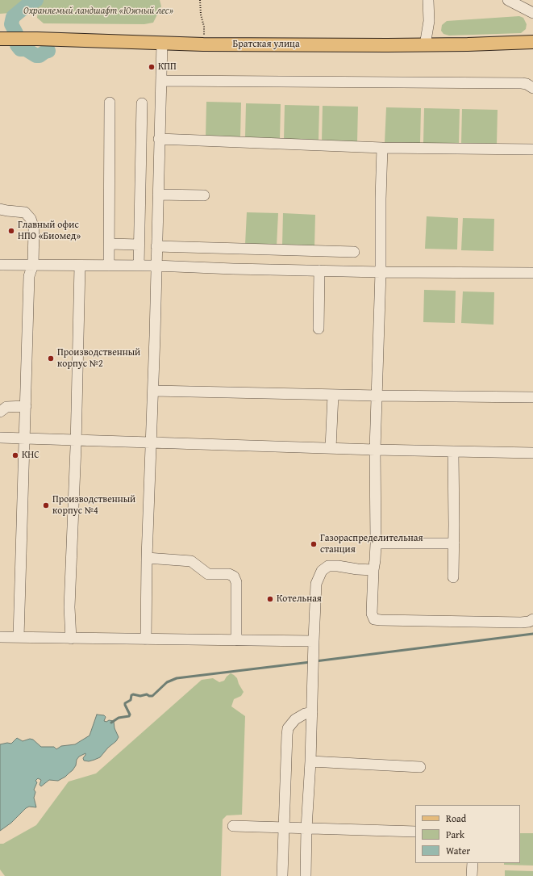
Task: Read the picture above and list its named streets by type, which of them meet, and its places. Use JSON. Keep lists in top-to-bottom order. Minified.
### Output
{"streets":{"main road":["Братская улица"]},"parks":["Охраняемый ландшафт «Южный лес»"],"places":["КПП","Главный офис НПО «Биомед»","Производственный корпус №2","КНС","Производственный корпус №4","Газораспределительная станция","Котельная"],"legend":["Road","Park","Water"]}
